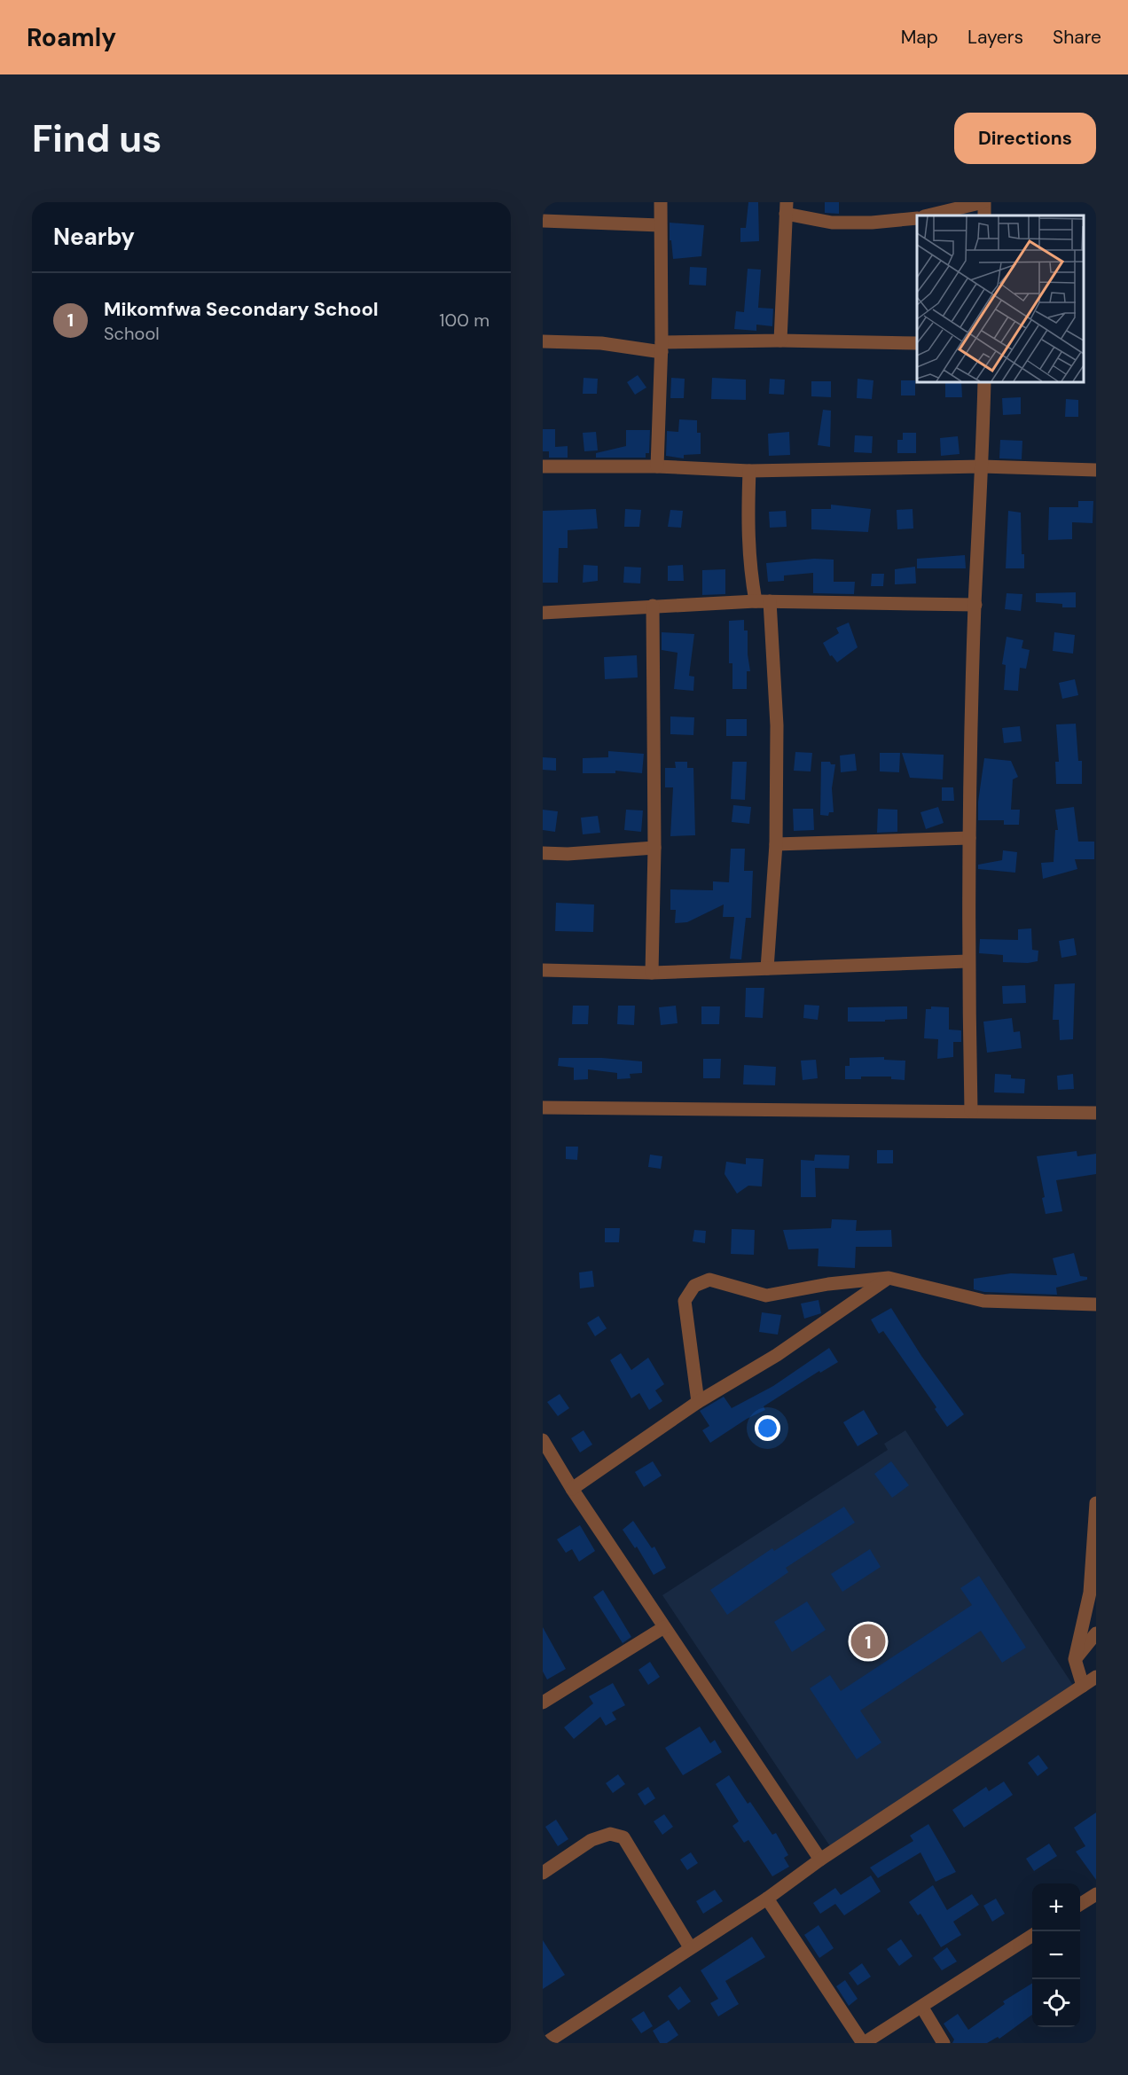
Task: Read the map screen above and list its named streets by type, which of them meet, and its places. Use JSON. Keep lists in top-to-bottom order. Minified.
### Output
{"page":{"header":"Roamly","nav":["Map","Layers","Share"],"buttons":"Directions","title":"Find us","heading":"Nearby","list":[{"mark":"1","name":"Mikomfwa Secondary School","note":"School","value":"100 m"}],"pins":"1","map_buttons":["+","−"]}}
